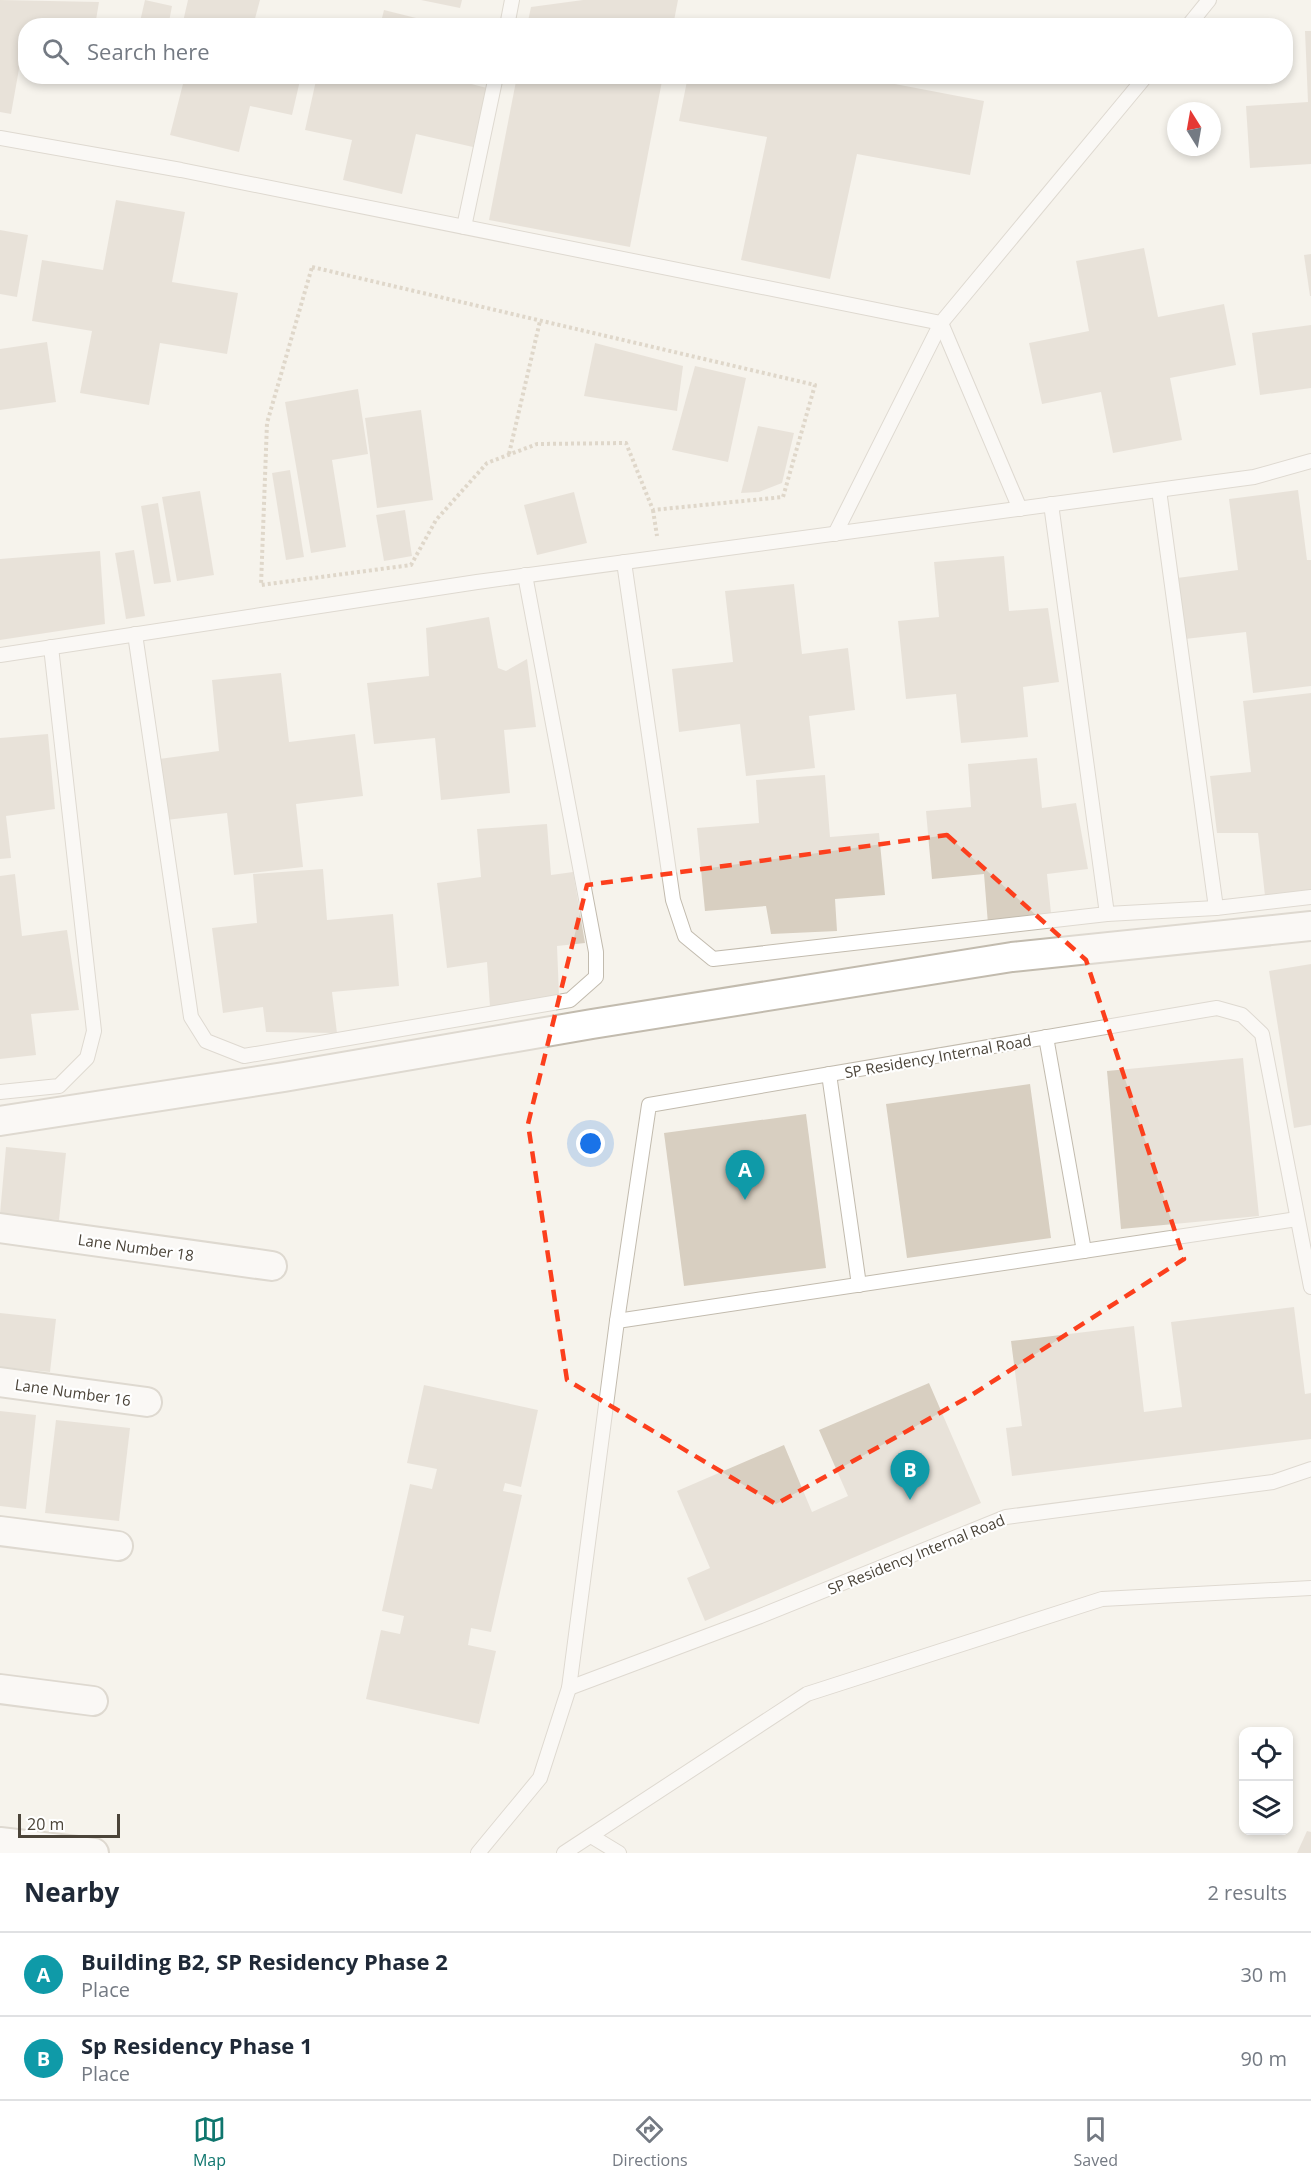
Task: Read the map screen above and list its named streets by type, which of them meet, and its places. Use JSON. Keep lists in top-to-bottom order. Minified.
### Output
{"streets":{"street":["Lane Number 18","Lane Number 16"],"lane":["SP Residency Internal Road"]},"scale_bar":"20 m","north":"top","page":{"search":"Search here","pins":["A","B"],"scale":"20 m","heading":["Nearby","2 results"],"list":[{"mark":"A","name":"Building B2, SP Residency Phase 2","note":"Place","value":"30 m"},{"mark":"B","name":"Sp Residency Phase 1","note":"Place","value":"90 m"}],"nav":["Map","Directions","Saved"]}}
